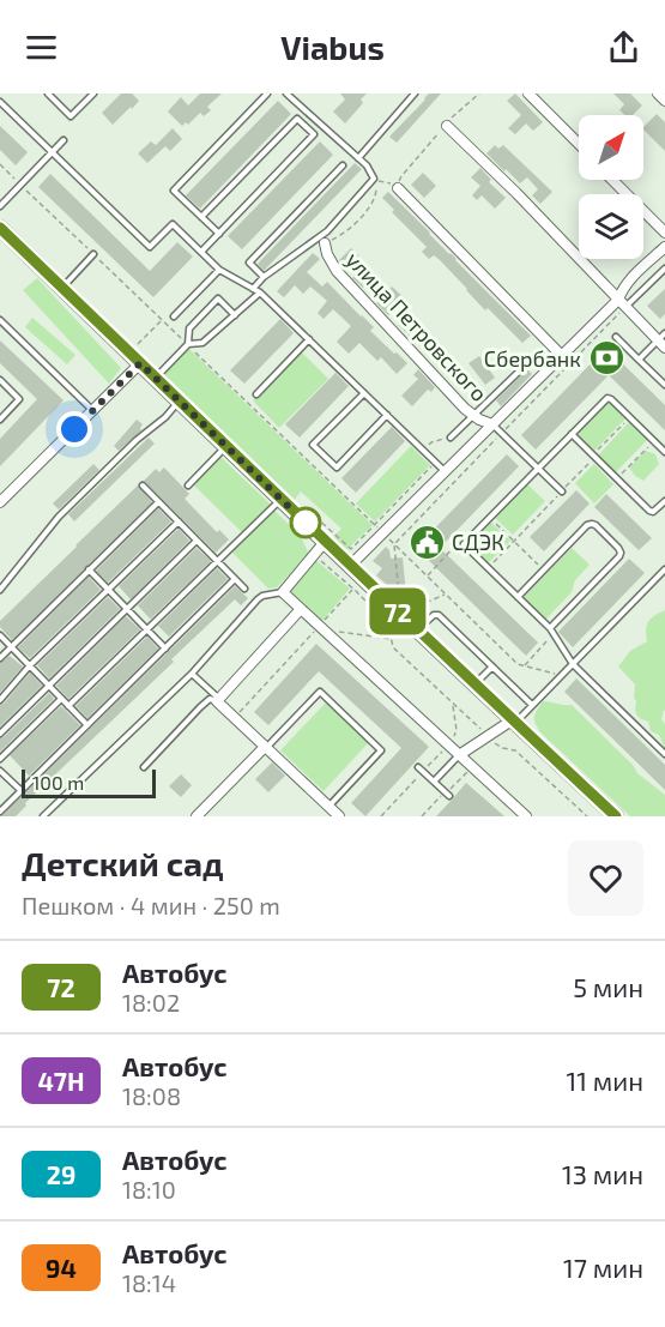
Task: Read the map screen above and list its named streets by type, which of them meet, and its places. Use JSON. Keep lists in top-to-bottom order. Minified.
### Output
{"streets":{"street":["улица Петровского"]},"places":{"bank":["Сбербанк"],"public building":["СДЭК"]},"lines":["bus line 72"],"scale_bar":"100 m","north":"top right","page":{"header":"Viabus","on_map":"72","scale":"100 m","heading":["Детский сад","Пешком · 4 мин · 250 m"],"list":[{"mark":"72","name":"Автобус","note":"18:02","value":"5 мин"},{"mark":"47Н","name":"Автобус","note":"18:08","value":"11 мин"},{"mark":"29","name":"Автобус","note":"18:10","value":"13 мин"},{"mark":"94","name":"Автобус","note":"18:14","value":"17 мин"}]}}
